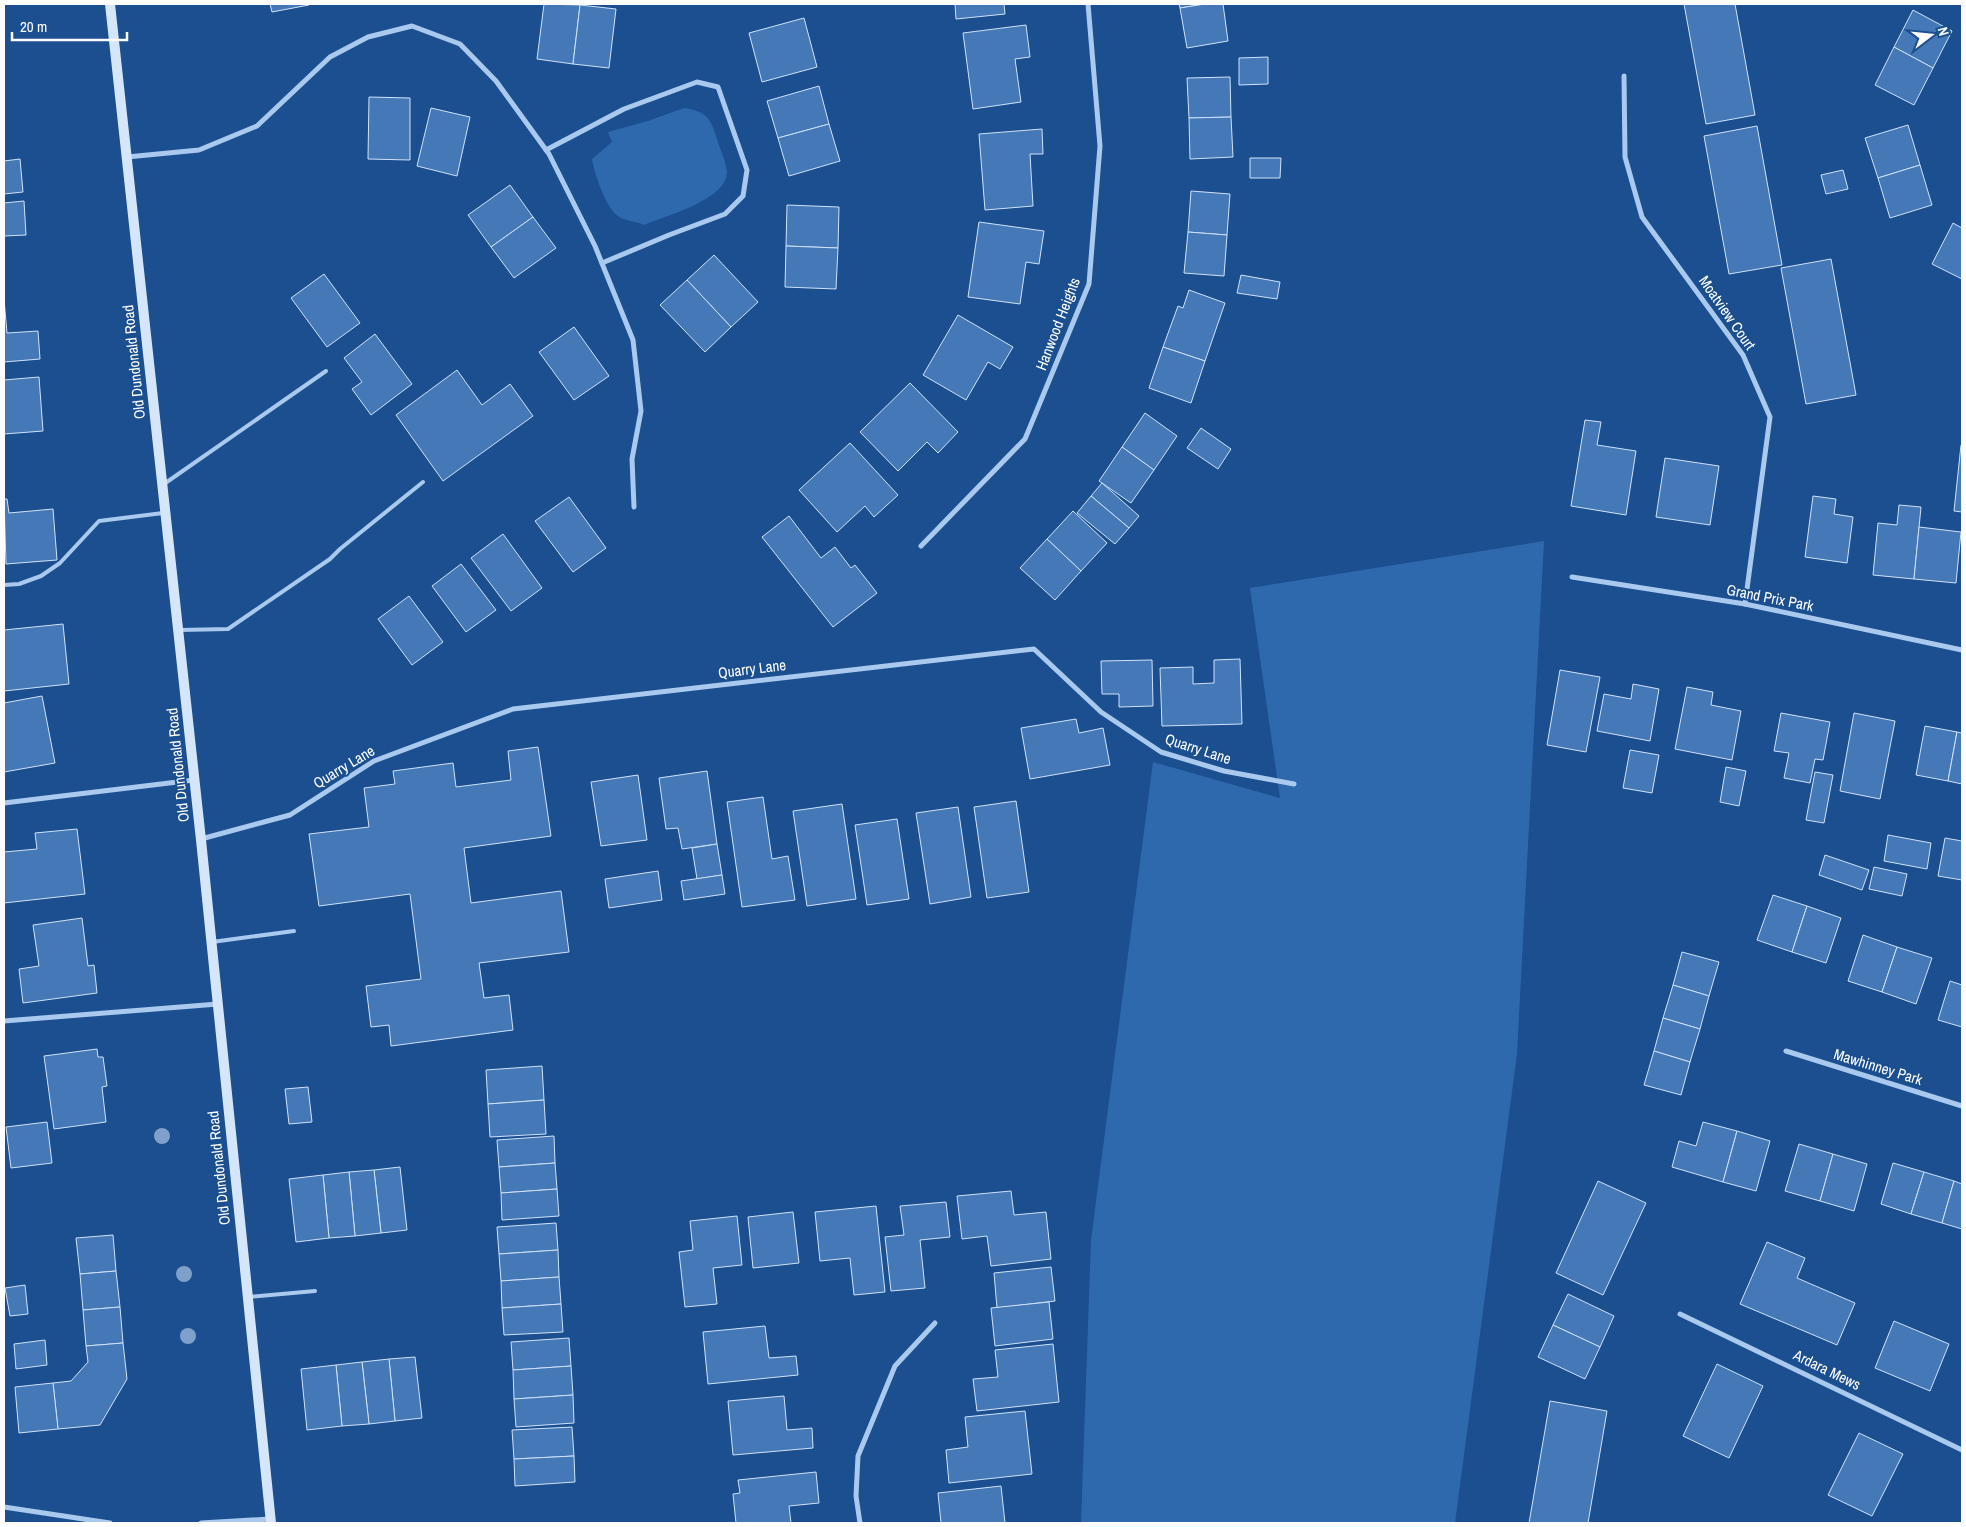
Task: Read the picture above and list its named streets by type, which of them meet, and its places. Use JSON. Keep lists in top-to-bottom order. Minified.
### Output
{"streets":{"street":["Moatview Court","Hanwood Heights","Old Dundonald Road","Grand Prix Park","Quarry Lane","Mawhinney Park","Ardara Mews"]},"crossings":[["Moatview Court","Grand Prix Park"],["Old Dundonald Road","Quarry Lane"]],"scale_bar":"20 m","north":"right"}
